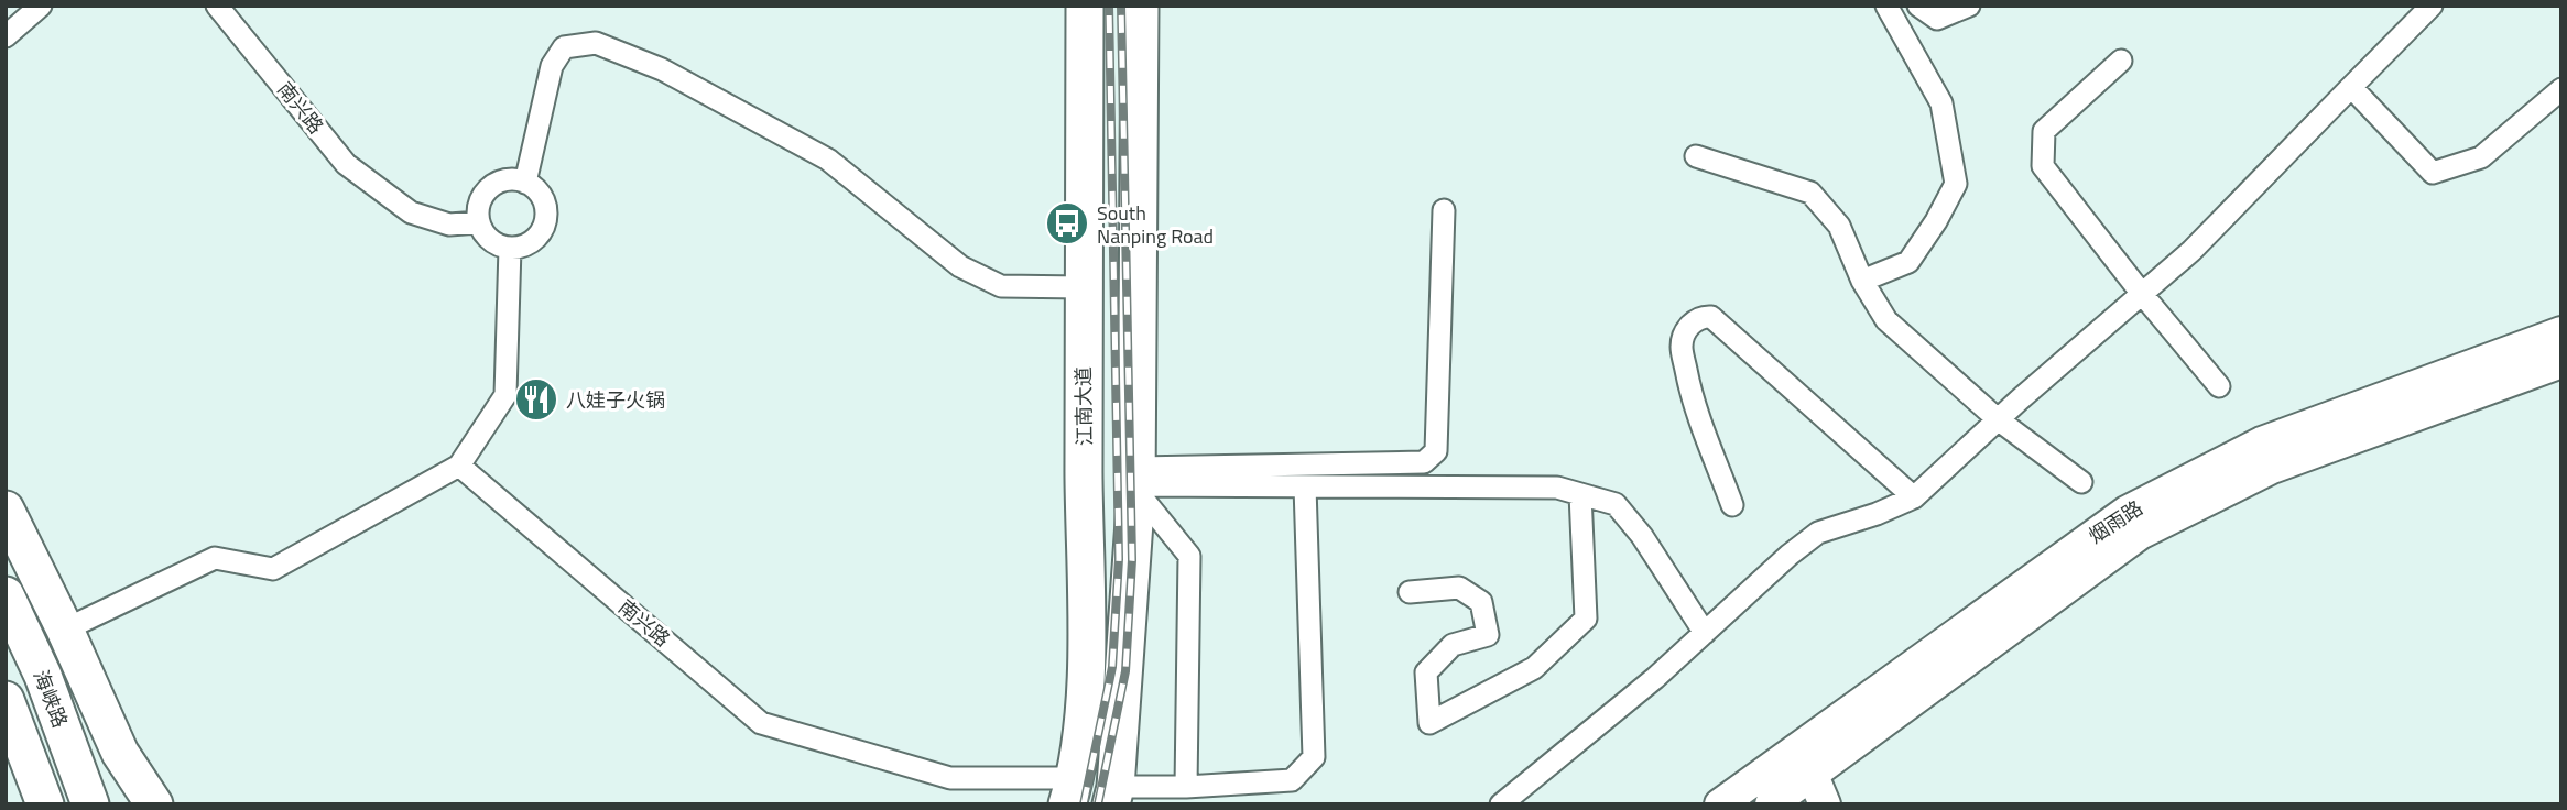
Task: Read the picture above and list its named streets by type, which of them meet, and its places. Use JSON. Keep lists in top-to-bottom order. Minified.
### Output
{"streets":{"highway":["江南大道","海峡路"],"main road":["烟雨路"],"street":["南兴路"]},"crossings":[["南兴路","江南大道"]],"places":{"bus stop":["South Nanping Road"],"restaurant":["八娃子火锅"]}}
